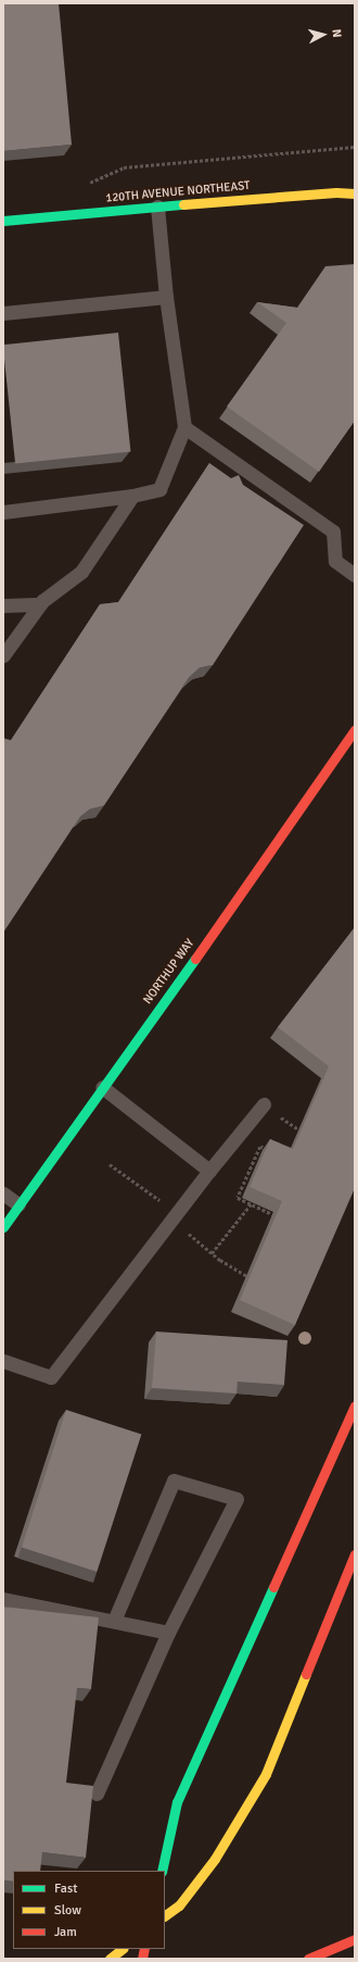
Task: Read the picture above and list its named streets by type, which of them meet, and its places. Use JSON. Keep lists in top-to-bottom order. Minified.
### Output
{"streets":{"main road":["120TH AVENUE NORTHEAST","NORTHUP WAY"]},"legend":["Fast","Slow","Jam"],"north":"right"}
